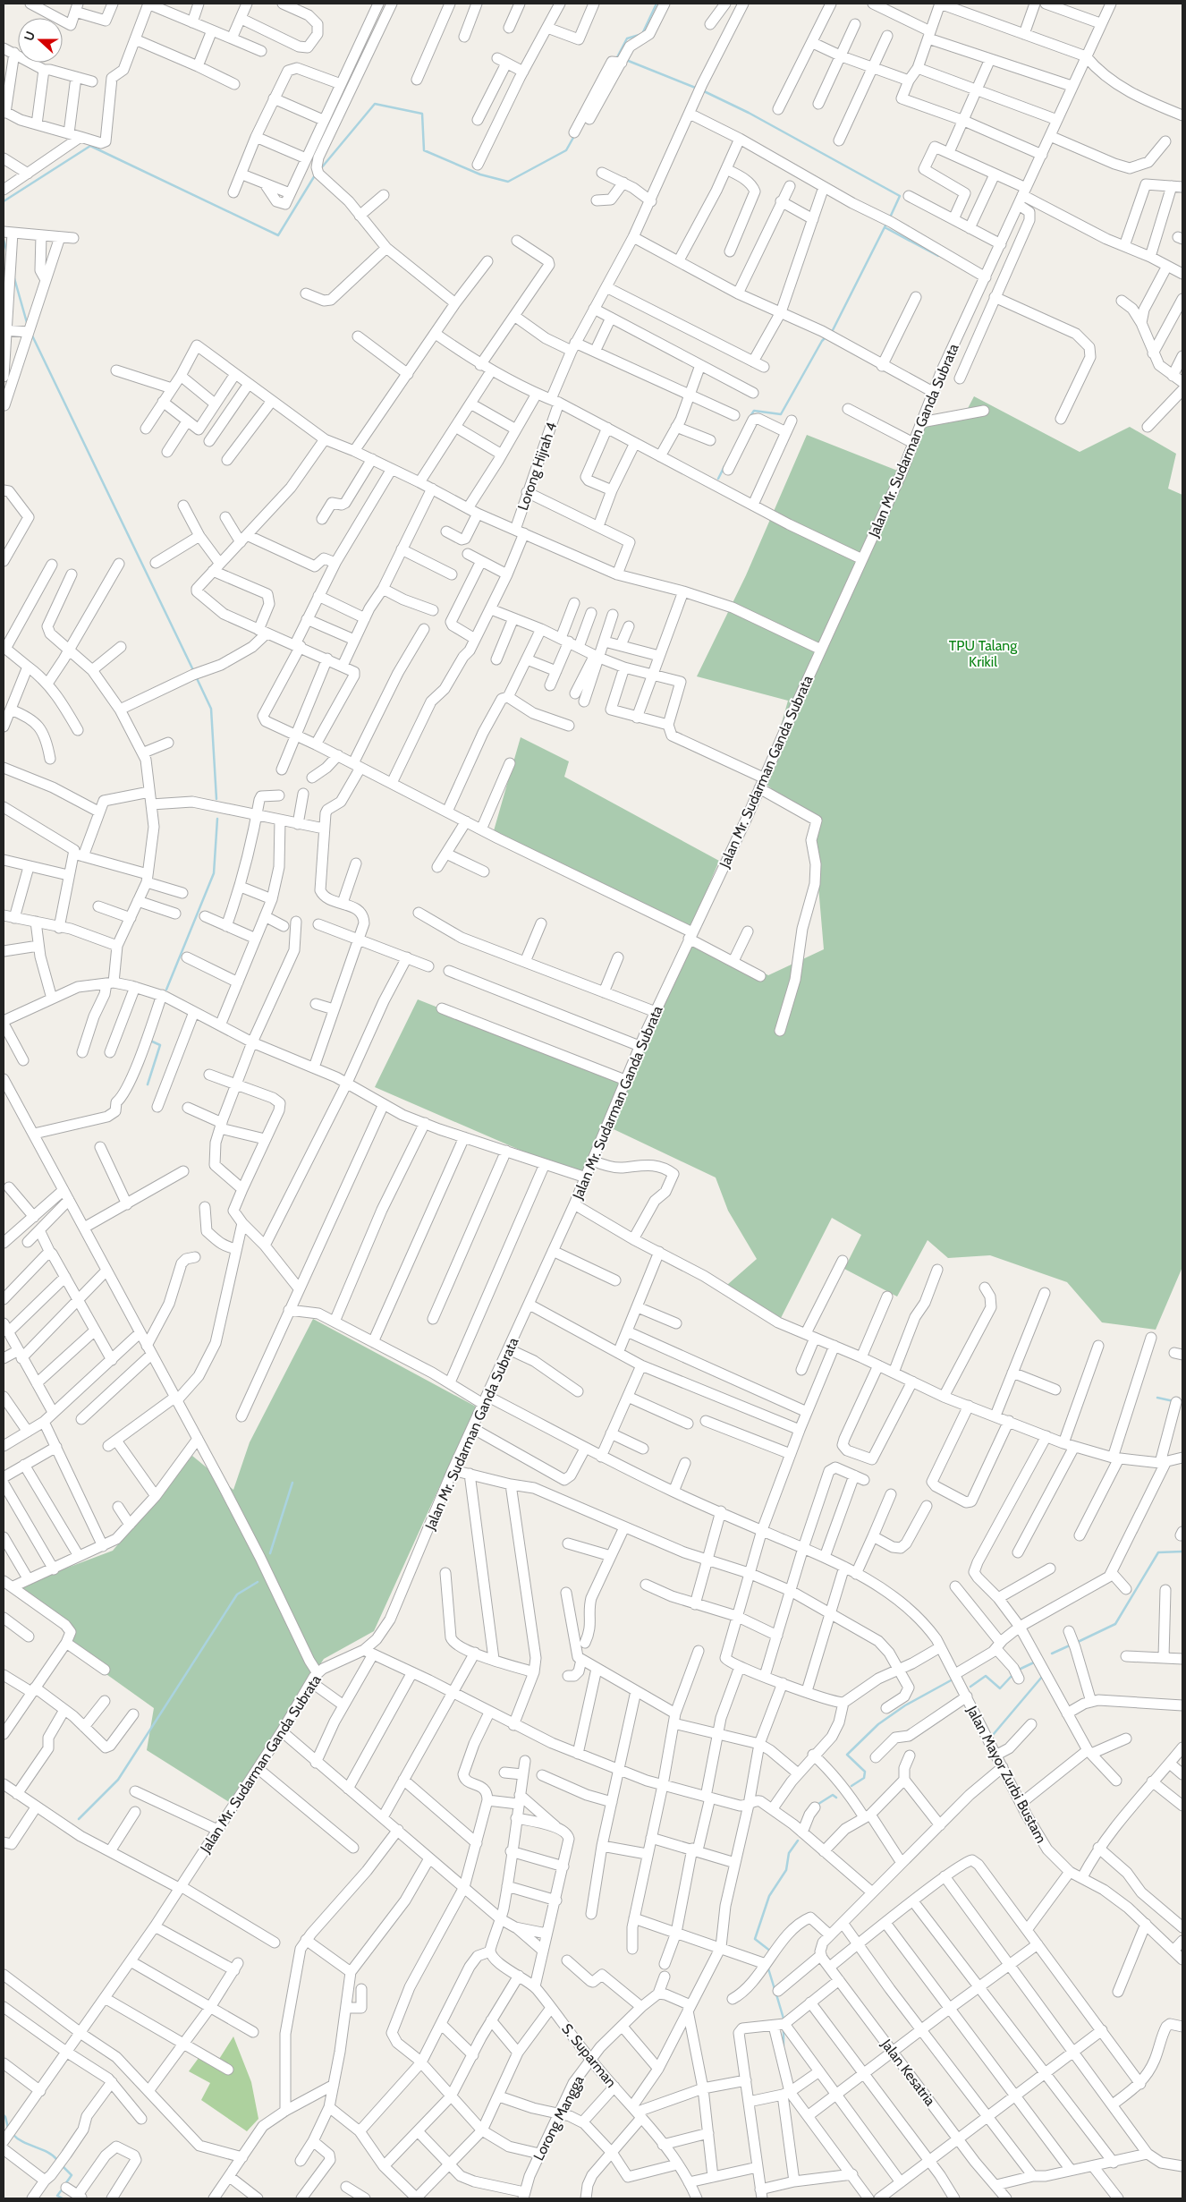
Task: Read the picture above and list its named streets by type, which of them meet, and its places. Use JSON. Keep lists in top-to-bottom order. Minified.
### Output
{"streets":{"street":["Jalan Mr. Sudarman Ganda Subrata","Lorong Hijrah 4","Jalan Mayor Zurbi Bustam","S. Suparman","Jalan Kesatria","Lorong Mangga"]},"crossings":[["Jalan Mr. Sudarman Ganda Subrata","Jalan Mayor Zurbi Bustam"],["S. Suparman","Lorong Mangga"]],"parks":["TPU Talang Krikil"],"north":"left"}
